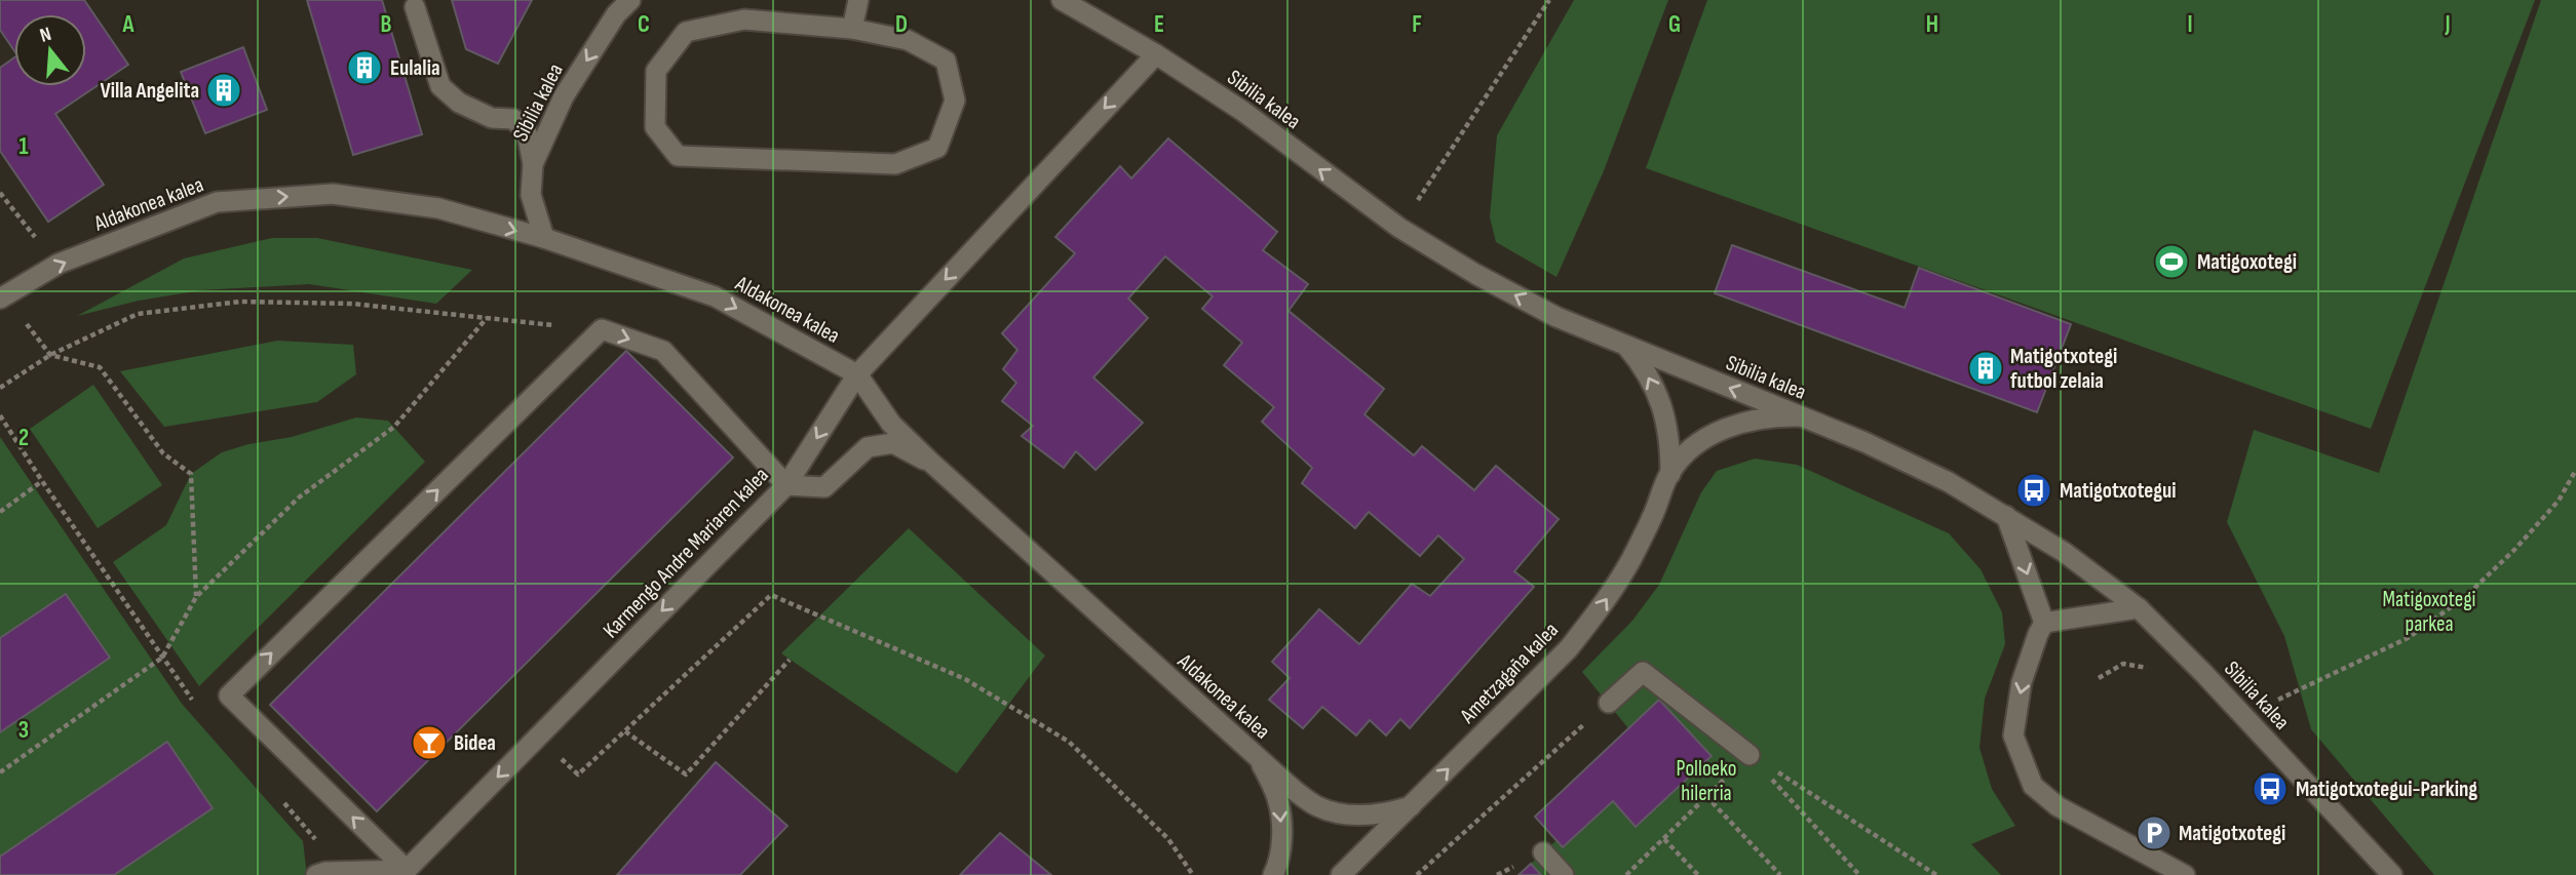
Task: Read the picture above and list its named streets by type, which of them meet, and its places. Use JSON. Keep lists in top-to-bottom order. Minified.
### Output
{"streets":{"street":["Sibilia kalea","Aldakonea kalea","Karmengo Andre Mariaren kalea","Ametzagaña kalea"]},"crossings":[["Sibilia kalea","Aldakonea kalea"],["Sibilia kalea","Karmengo Andre Mariaren kalea"],["Sibilia kalea","Ametzagaña kalea"],["Aldakonea kalea","Karmengo Andre Mariaren kalea"],["Aldakonea kalea","Ametzagaña kalea"]],"one_way":["Sibilia kalea","Aldakonea kalea","Karmengo Andre Mariaren kalea","Ametzagaña kalea"],"parks":["Matigoxotegi parkea","Polloeko hilerria"],"places":{"building":["Eulalia","Villa Angelita","Matigotxotegi futbol zelaia"],"sports":["Matigoxotegi"],"bus stop":["Matigotxotegui","Matigotxotegui-Parking"],"bar":["Bidea"],"parking":["Matigotxotegi"]},"north":"top","grid":{"columns":["A","B","C","D","E","F","G","H","I","J"],"rows":["1","2","3"]}}
